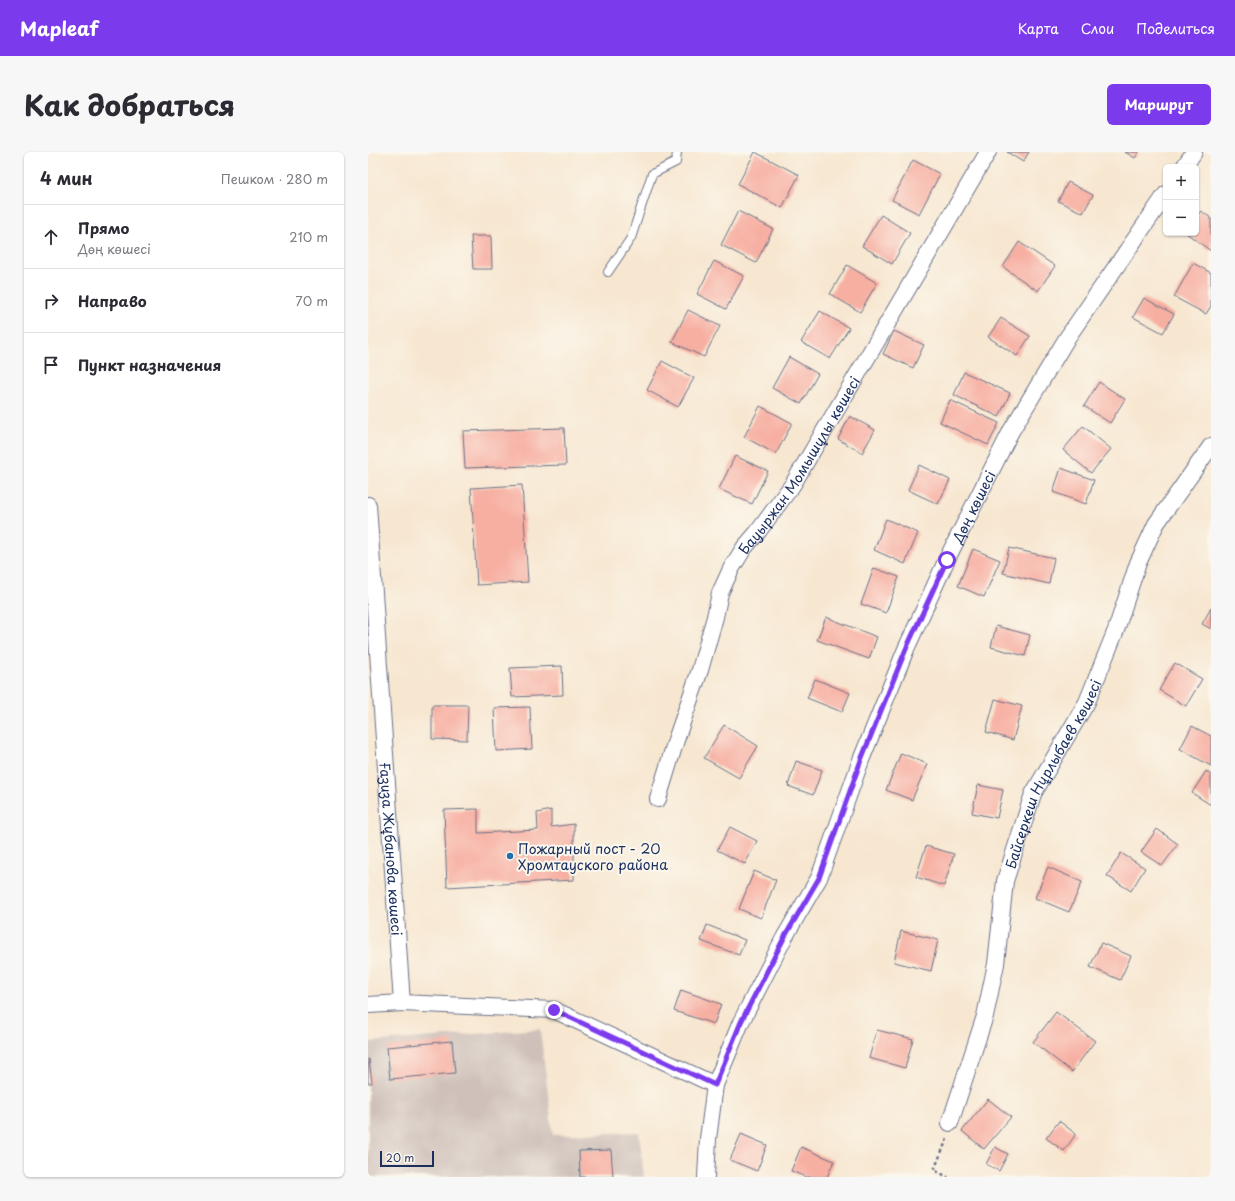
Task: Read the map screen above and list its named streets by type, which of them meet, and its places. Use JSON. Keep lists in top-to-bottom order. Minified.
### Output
{"streets":{"street":["Бауыржан Момышұлы көшесі","Дөң көшесі","Байсеркеш Нұрлыбаев көшесі","Ғазиза Жұбанова көшесі"]},"places":["Пожарный пост - 20 Хромтауского района"],"scale_bar":"20 m","page":{"header":"Mapleaf","nav":["Карта","Слои","Поделиться"],"title":"Как добраться","buttons":"Маршрут","heading":["4 мин","Пешком · 280 m"],"map_buttons":["+","−"],"list":[["Прямо","Дөң көшесі","210 m"],["Направо","70 m"],"Пункт назначения"],"scale":"20 m"}}
